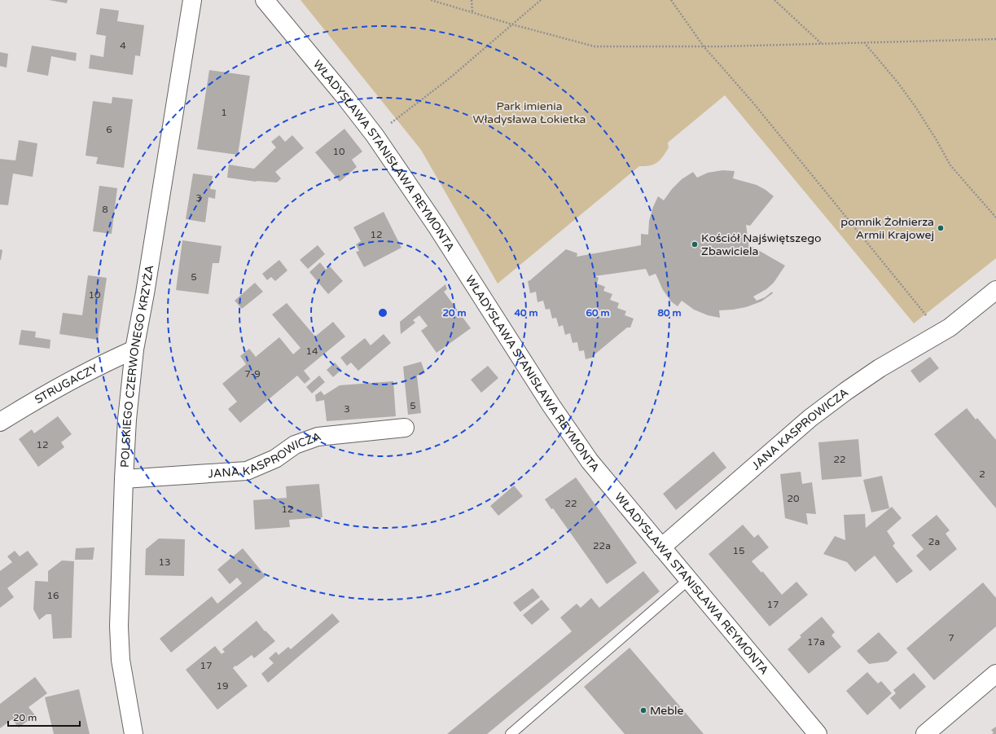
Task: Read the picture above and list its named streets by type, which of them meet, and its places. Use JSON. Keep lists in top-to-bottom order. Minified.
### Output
{"streets":{"street":["WŁADYSŁAWA STANISŁAWA REYMONTA","POLSKIEGO CZERWONEGO KRZYŻA","STRUGACZY","JANA KASPROWICZA"]},"crossings":[["WŁADYSŁAWA STANISŁAWA REYMONTA","JANA KASPROWICZA"],["POLSKIEGO CZERWONEGO KRZYŻA","STRUGACZY"],["POLSKIEGO CZERWONEGO KRZYŻA","JANA KASPROWICZA"]],"parks":["Park imienia Władysława Łokietka"],"places":["pomnik Żołnierza Armii Krajowej","Kościół Najświętszego Zbawiciela","Meble"],"house_numbers":["4","1","6","10","3","8","12","5","10","14","7-9","5","3","12","22","2","20","22","12","2a","22a","15","13","16","17","7","17a","17","19"],"scale_bar":"20 m","rings":["20 m","40 m","60 m","80 m"]}
